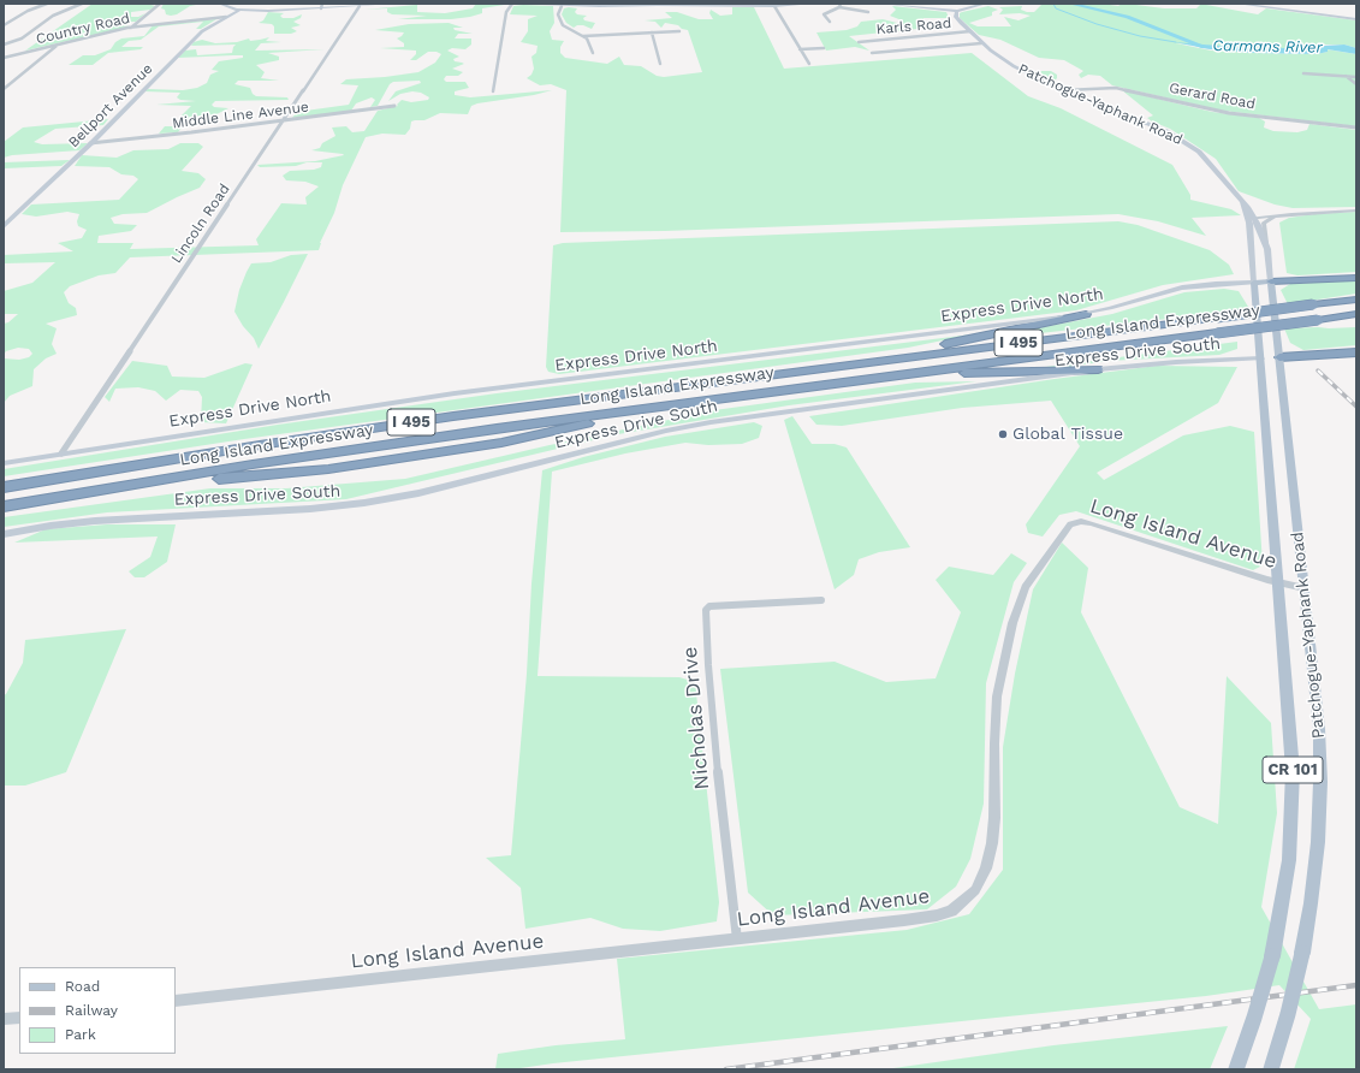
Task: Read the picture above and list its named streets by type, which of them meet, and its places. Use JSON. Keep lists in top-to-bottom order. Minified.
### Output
{"streets":{"highway":["Long Island Expressway","I 495"],"main road":["Patchogue-Yaphank Road","Bellport Avenue","Express Drive North","Express Drive South","CR 101"],"street":["Karls Road","Country Road","Gerard Road","Middle Line Avenue","Lincoln Road","Long Island Avenue","Nicholas Drive"]},"crossings":[["Karls Road","Patchogue-Yaphank Road"],["Country Road","Bellport Avenue"],["Gerard Road","Patchogue-Yaphank Road"],["Patchogue-Yaphank Road","Express Drive North"],["Patchogue-Yaphank Road","Express Drive South"],["Patchogue-Yaphank Road","Long Island Avenue"],["Bellport Avenue","Middle Line Avenue"],["Middle Line Avenue","Lincoln Road"],["Lincoln Road","Express Drive North"],["Long Island Avenue","Nicholas Drive"]],"water":["Carmans River"],"places":["Global Tissue"],"legend":["Road","Railway","Park"]}
